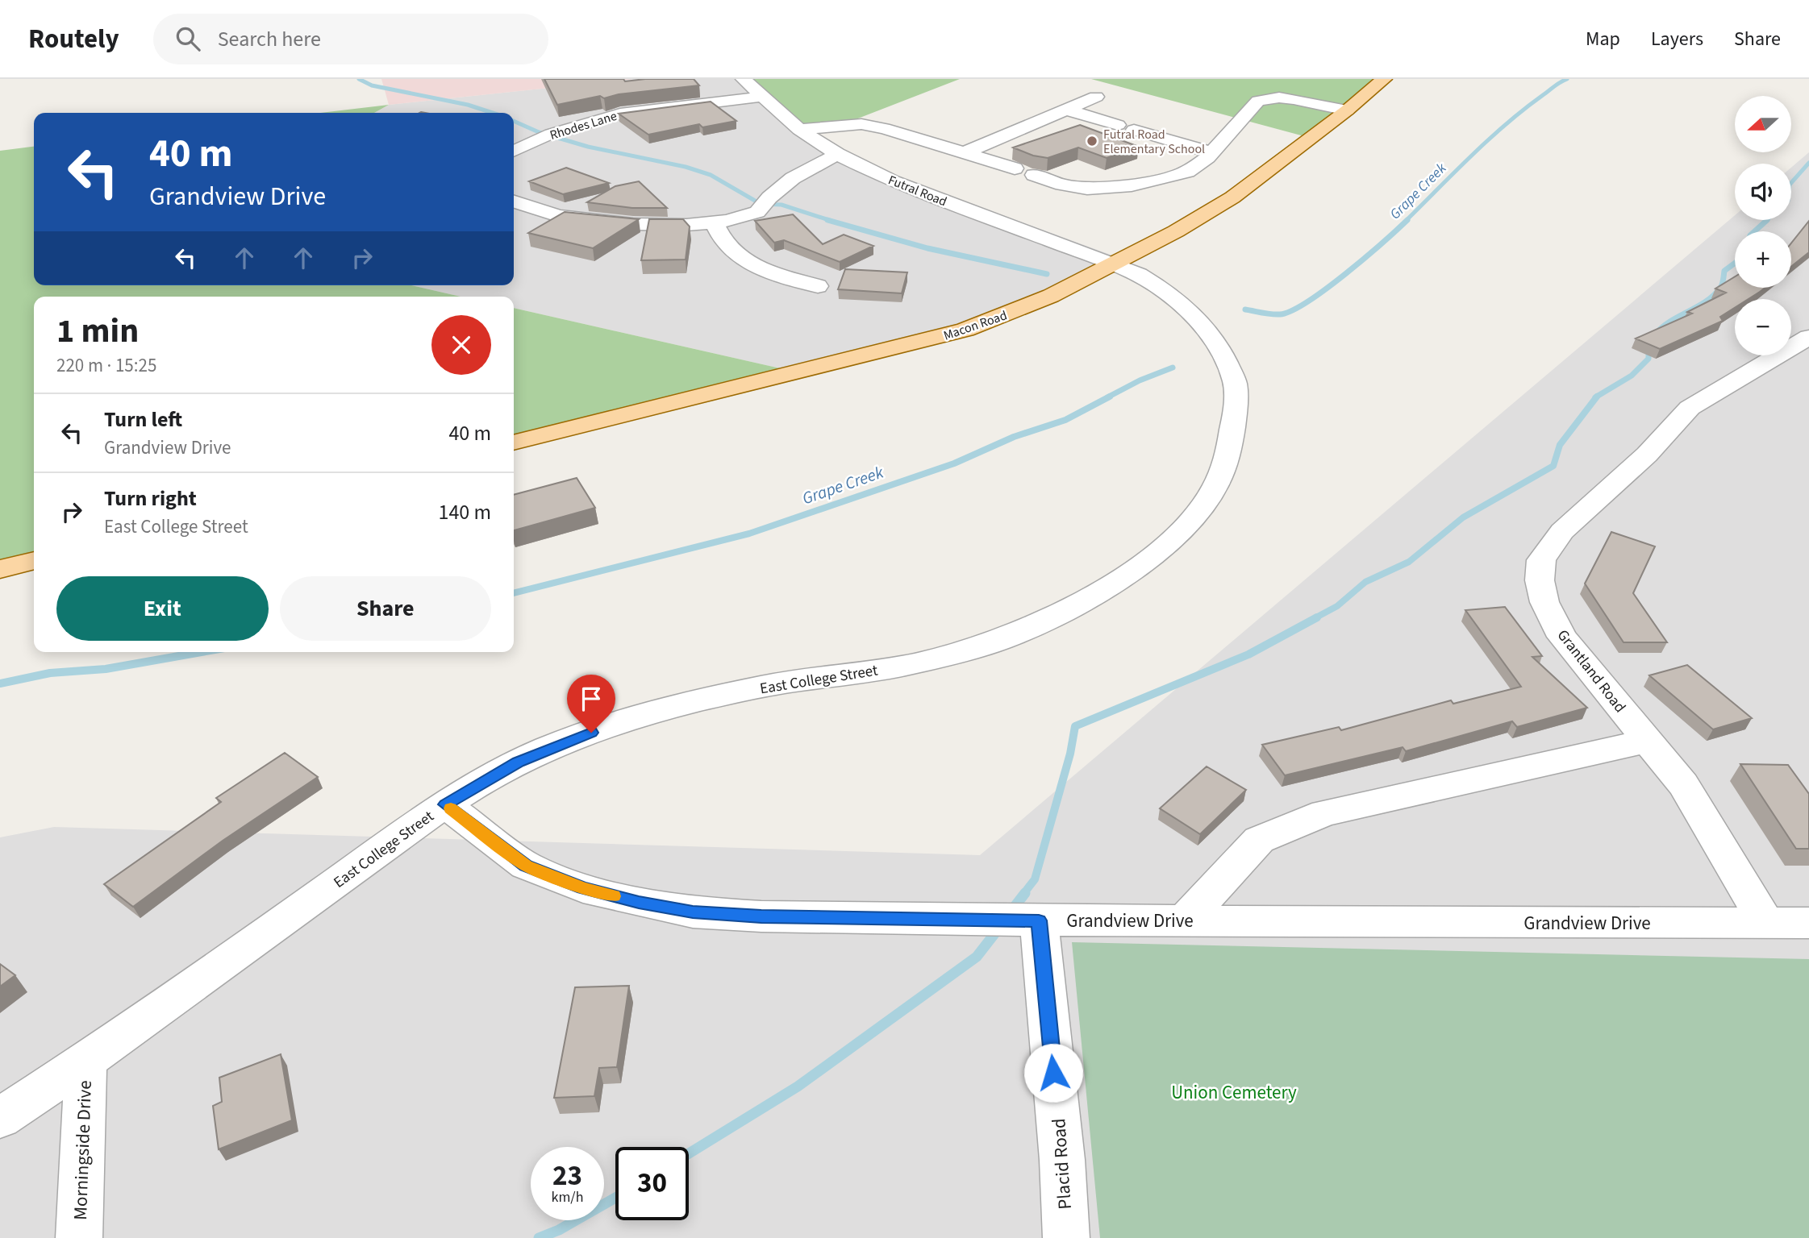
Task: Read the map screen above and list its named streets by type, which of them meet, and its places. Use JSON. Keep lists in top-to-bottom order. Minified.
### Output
{"streets":{"main road":["Macon Road"],"street":["Rhodes Lane","Futral Road","Grantland Road","East College Street","Grandview Drive","Morningside Drive","Placid Road"]},"crossings":[["Rhodes Lane","Futral Road"],["Futral Road","Macon Road"],["Futral Road","East College Street"],["Macon Road","East College Street"],["Grantland Road","Grandview Drive"],["East College Street","Grandview Drive"],["East College Street","Morningside Drive"],["Grandview Drive","Placid Road"]],"water":["Grape Creek"],"parks":["Union Cemetery"],"places":["Futral Road Elementary School"],"north":"left","page":{"header":"Routely","search":"Search here","nav":["Map","Layers","Share"],"map_buttons":["+","−"],"turn":["40 m","Grandview Drive"],"heading":["1 min","220 m · 15:25"],"list":[{"name":"Turn left","note":"Grandview Drive","value":"40 m"},{"name":"Turn right","note":"East College Street","value":"140 m"}],"buttons":["Exit","Share"],"speed":"23 km/h","limit":"30"}}
